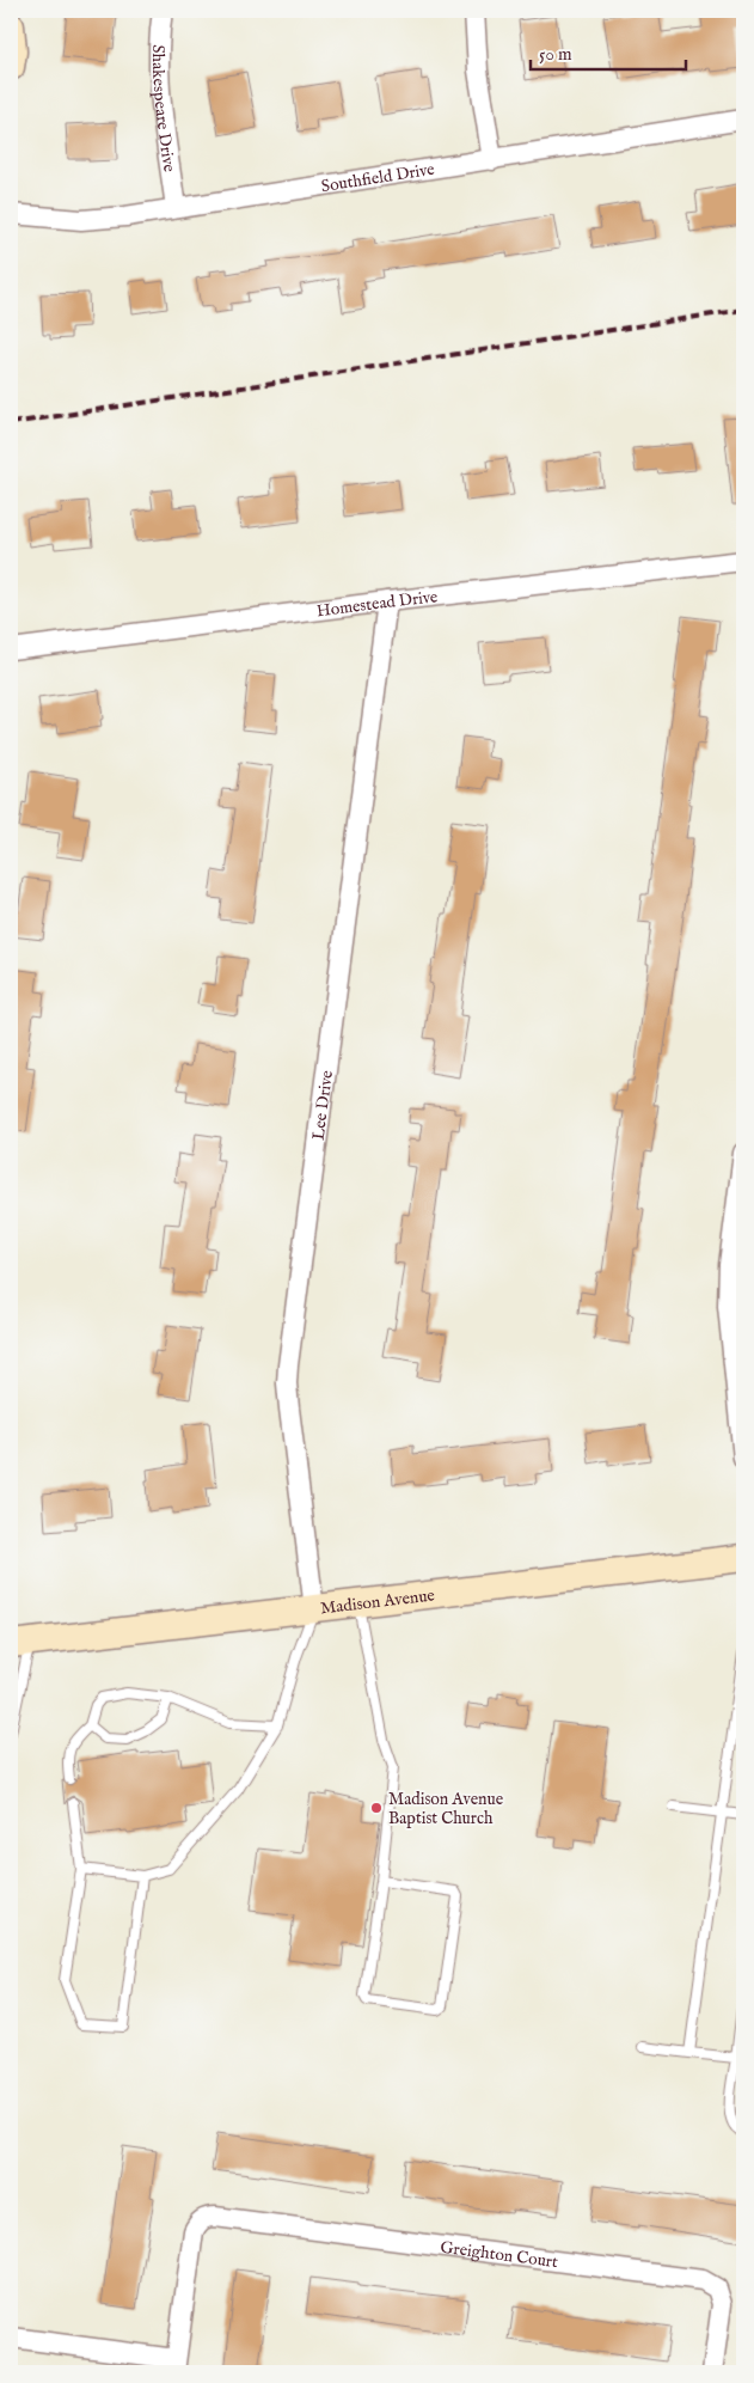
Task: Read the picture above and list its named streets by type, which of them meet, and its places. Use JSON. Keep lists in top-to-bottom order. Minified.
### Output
{"streets":{"main road":["Madison Avenue"],"street":["Shakespeare Drive","Southfield Drive","Homestead Drive","Lee Drive","Greighton Court"]},"crossings":[["Shakespeare Drive","Southfield Drive"],["Homestead Drive","Lee Drive"],["Lee Drive","Madison Avenue"]],"places":["Madison Avenue Baptist Church"],"scale_bar":"50 m"}
